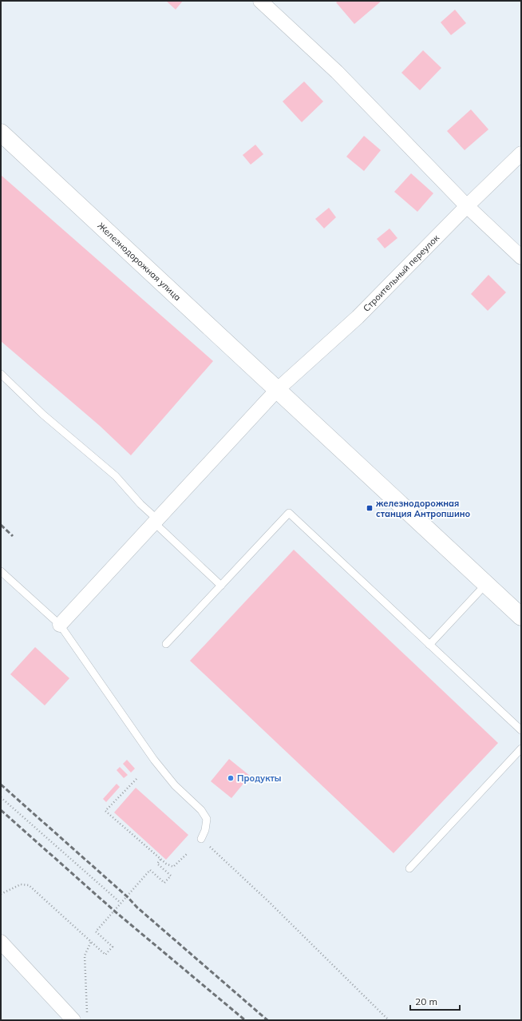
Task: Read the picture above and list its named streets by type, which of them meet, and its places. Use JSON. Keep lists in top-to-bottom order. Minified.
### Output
{"streets":{"street":["Железнодорожная улица","Строительный переулок"]},"crossings":[["Железнодорожная улица","Строительный переулок"]],"places":{"transit":["железнодорожная станция Антропшино"],"other":["Продукты"]},"scale_bar":"20 m"}
